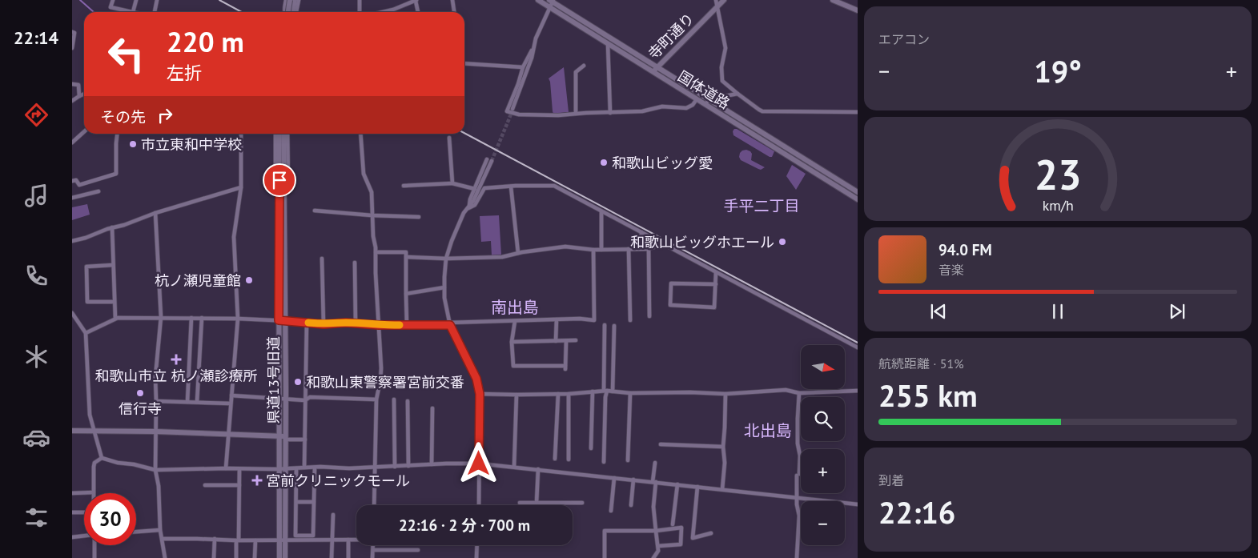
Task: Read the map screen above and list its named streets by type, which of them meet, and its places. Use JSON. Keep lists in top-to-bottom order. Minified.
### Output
{"streets":{"street":["寺町通り","国体道路","県道13号旧道"]},"crossings":[["寺町通り","国体道路"]],"districts":["手平二丁目","南出島","北出島"],"places":{"other":["市立東和中学校","和歌山ビッグ愛","和歌山ビッグホエール","杭ノ瀬児童館","和歌山東警察署宮前交番","信行寺"],"health":["和歌山市立 杭ノ瀬診療所","宮前クリニックモール"]},"north":"right","page":{"tabs":"22:14","tile":["エアコン",["航続距離 · 51%","255 km"],["到着","22:16"]],"turn":["220 m","左折"],"heat":["−","19°","+"],"then":"その先","song":["94.0 FM","音楽"],"map_buttons":["+","−"],"limit":"30","trip":"22:16 · 2 分 · 700 m","gauge":["23","km/h"]}}
